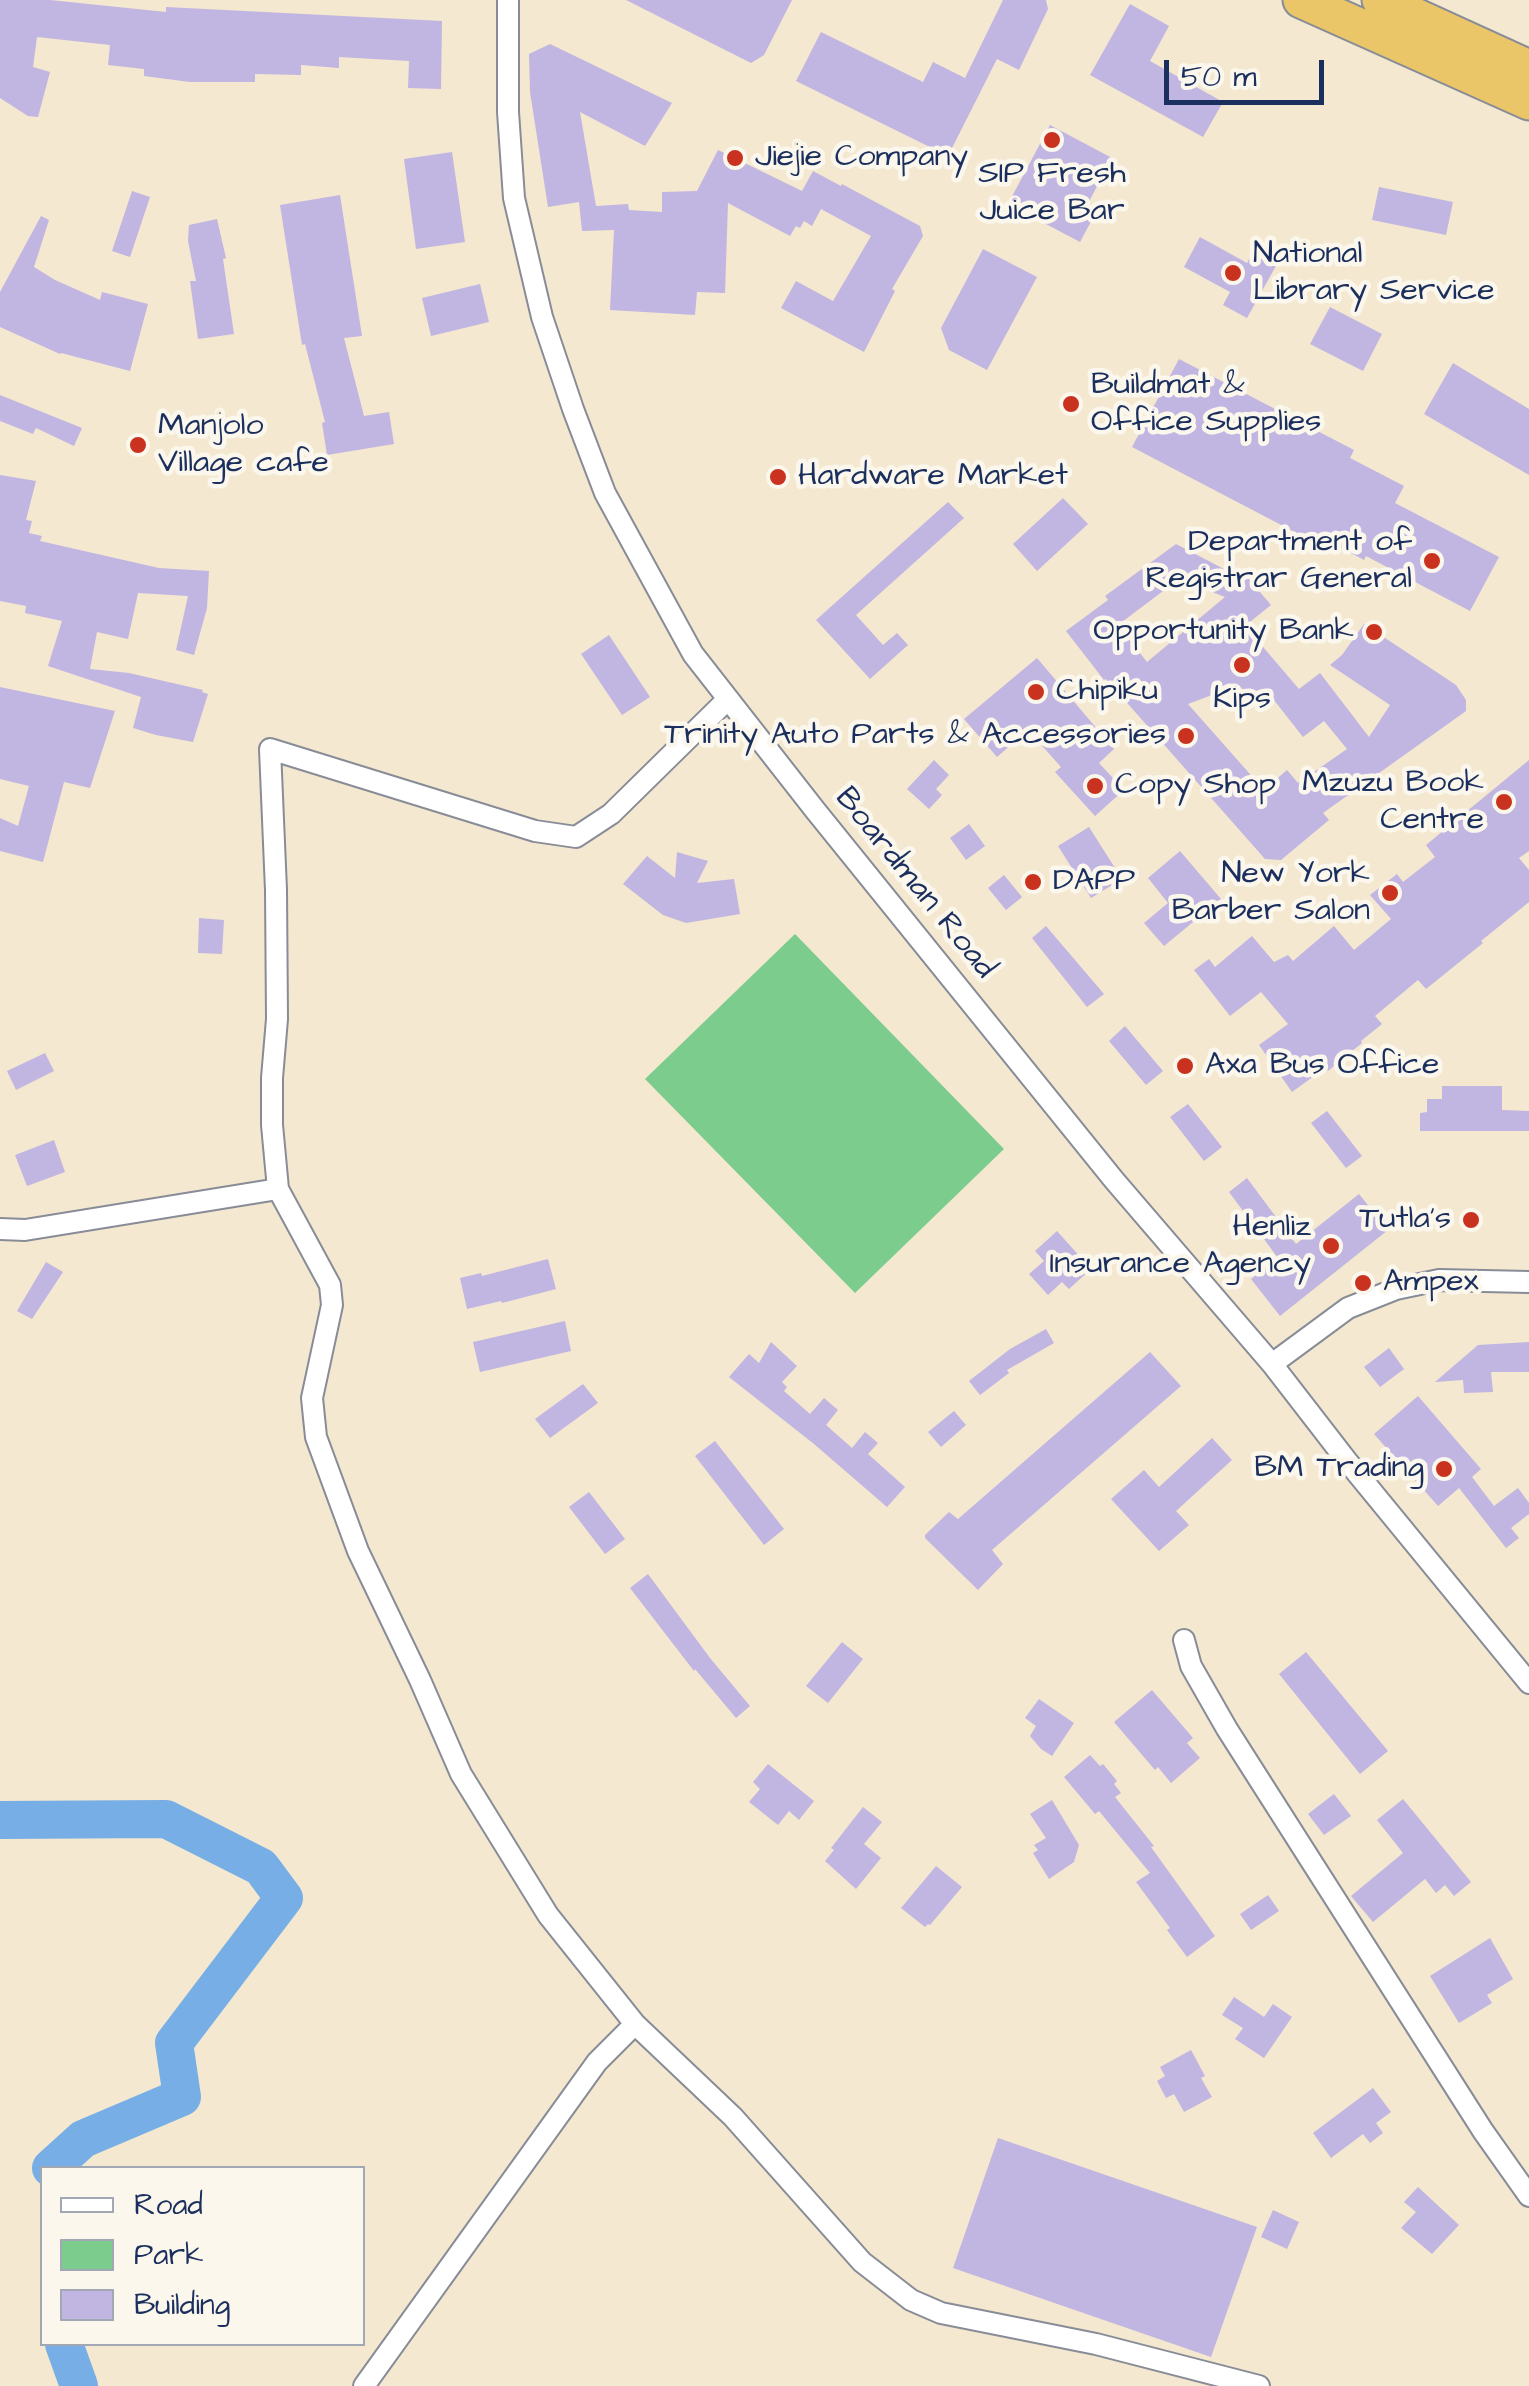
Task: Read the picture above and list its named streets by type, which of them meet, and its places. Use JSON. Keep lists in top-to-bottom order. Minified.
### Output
{"streets":{"street":["Boardman Road"]},"places":["SIP Fresh Juice Bar","Jiejie Company","National Library Service","Buildmat & Office Supplies","Manjolo Village cafe","Hardware Market","Department of Registrar General","Opportunity Bank","Kips","Chipiku","Trinity Auto Parts & Accessories","Copy Shop","Mzuzu Book Centre","DAPP","New York Barber Salon","Axa Bus Office","Tutla's","Henliz Insurance Agency","Ampex","BM Trading"],"legend":["Road","Park","Building"],"scale_bar":"50 m"}
